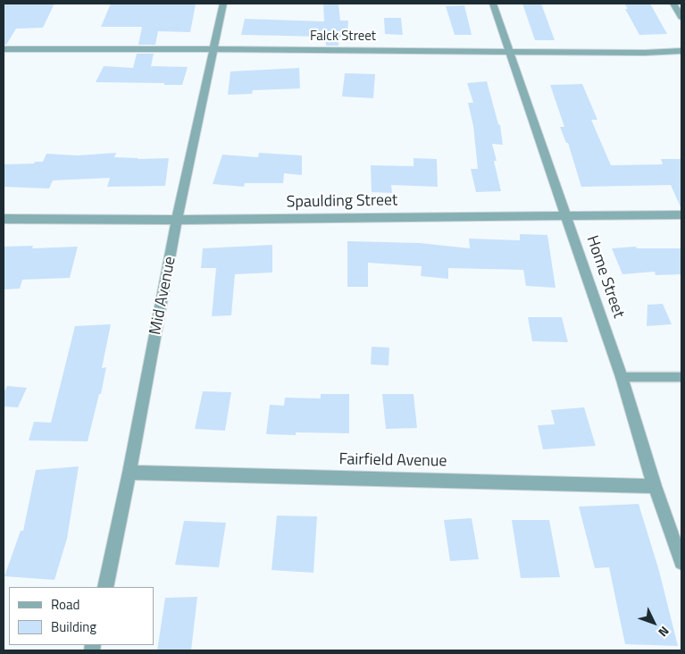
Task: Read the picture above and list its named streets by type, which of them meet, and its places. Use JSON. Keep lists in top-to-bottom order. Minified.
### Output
{"streets":{"street":["Falck Street","Spaulding Street","Home Street","Mid Avenue","Fairfield Avenue"]},"crossings":[["Falck Street","Home Street"],["Falck Street","Mid Avenue"],["Spaulding Street","Home Street"],["Spaulding Street","Mid Avenue"],["Home Street","Fairfield Avenue"],["Mid Avenue","Fairfield Avenue"]],"legend":["Road","Building"],"north":"bottom right"}
